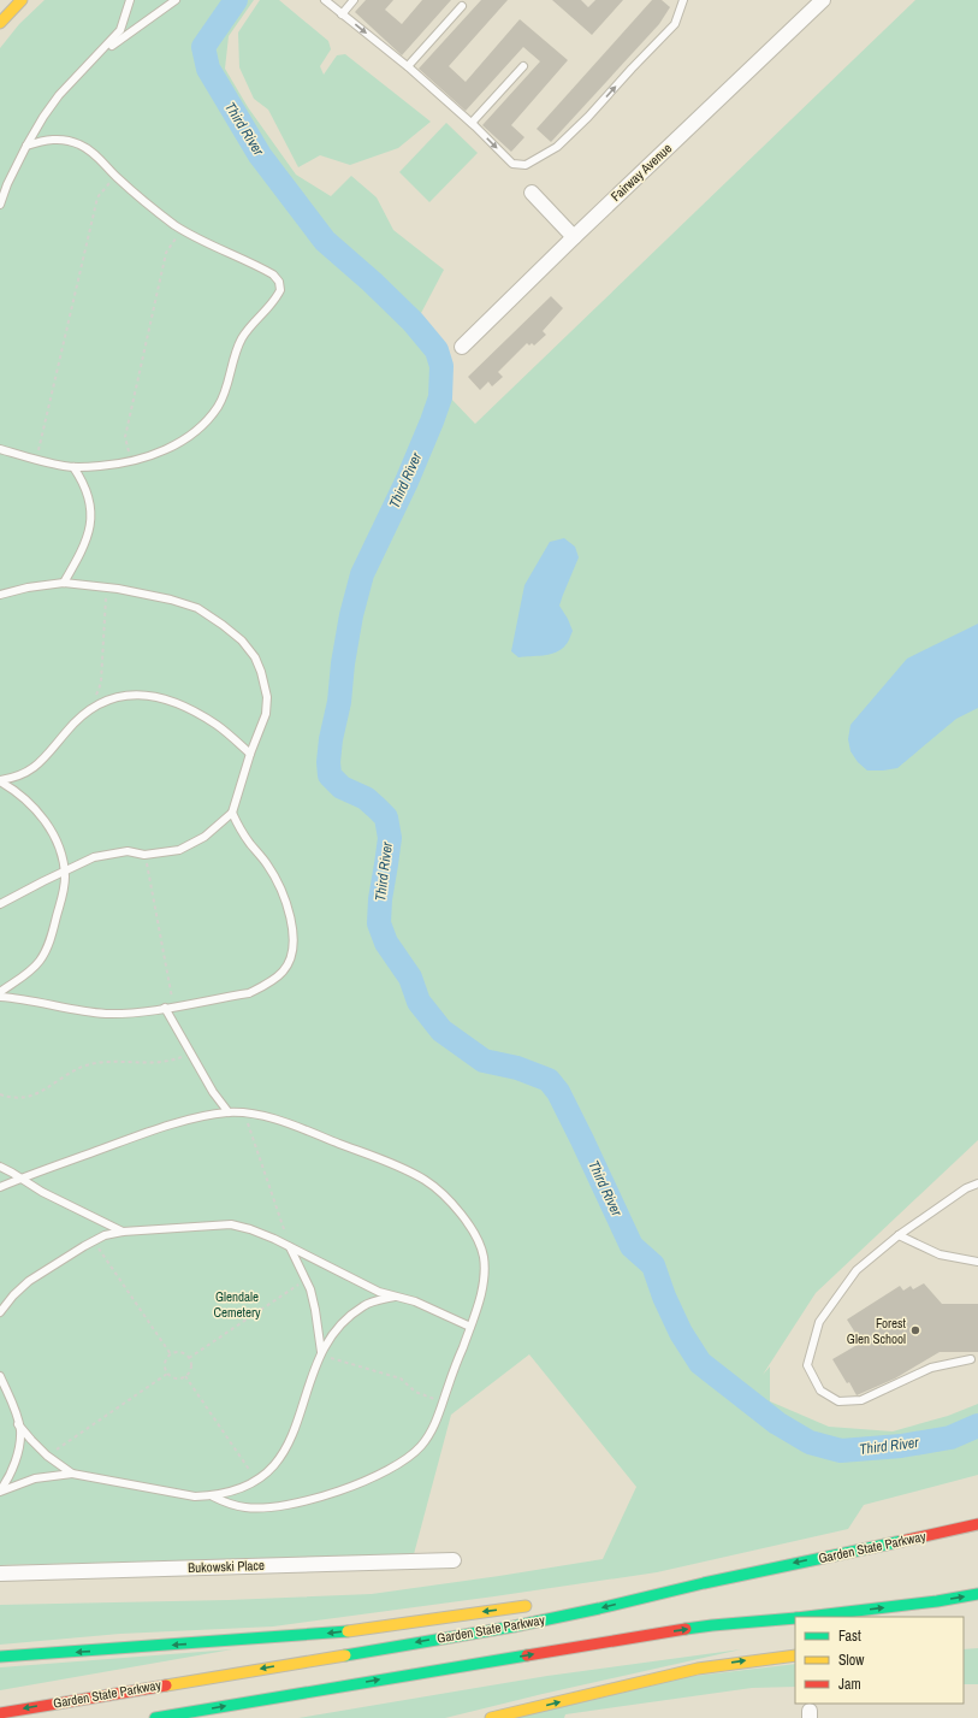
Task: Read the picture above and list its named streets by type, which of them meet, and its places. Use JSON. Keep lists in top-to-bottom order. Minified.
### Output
{"streets":{"main road":["Garden State Parkway"],"street":["Fairway Avenue","Bukowski Place"]},"water":["Third River"],"parks":["Glendale Cemetery"],"places":["Forest Glen School"],"legend":["Fast","Slow","Jam"]}
